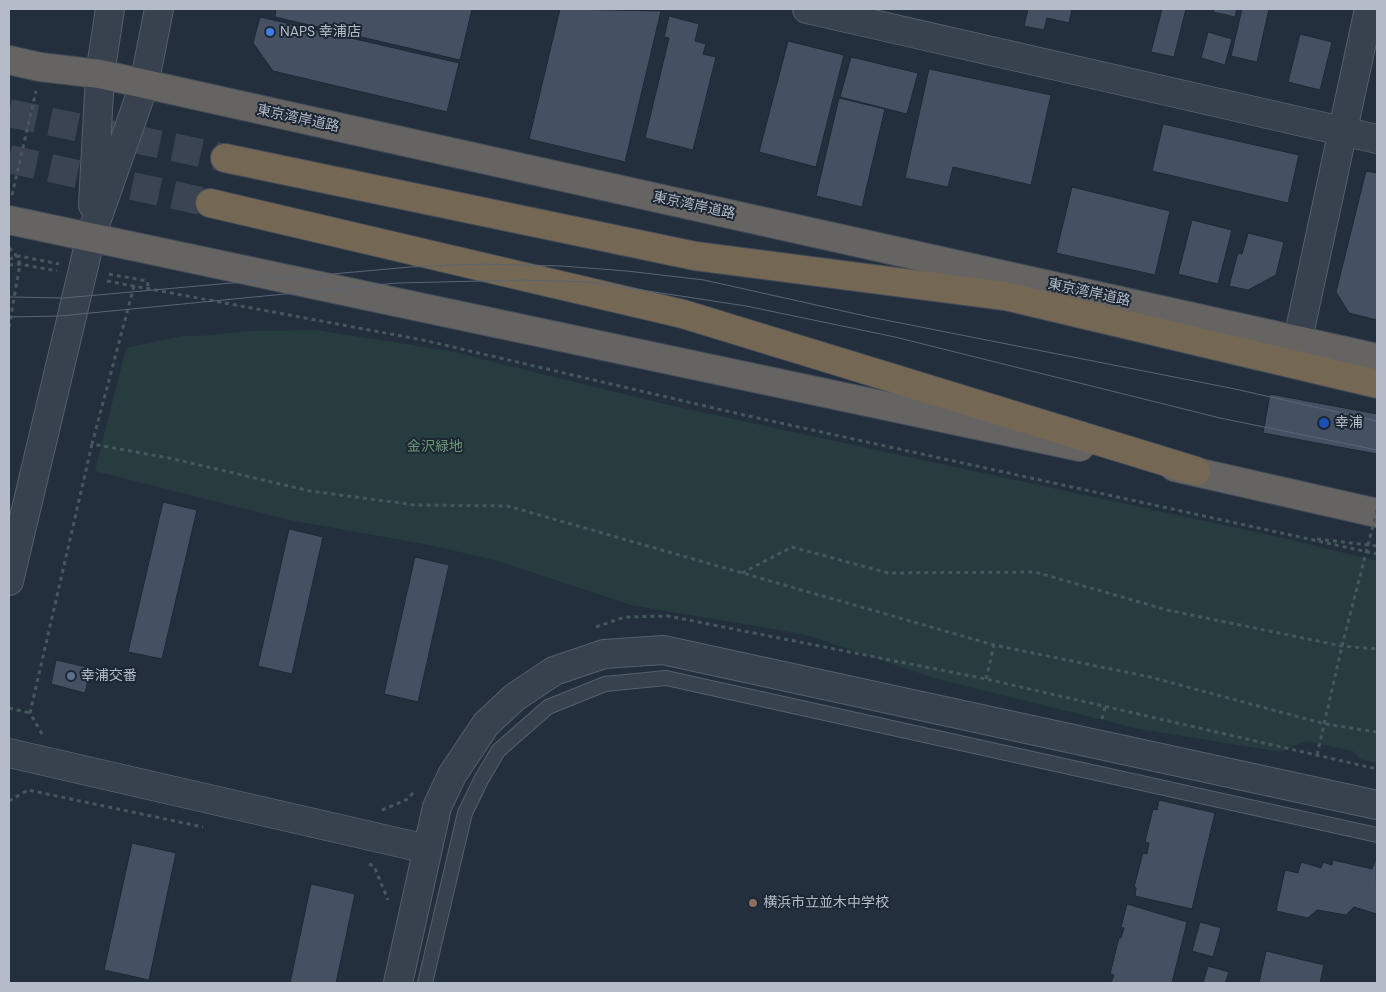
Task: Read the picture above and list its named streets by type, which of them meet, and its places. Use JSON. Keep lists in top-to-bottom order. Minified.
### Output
{"streets":{"highway":["東京湾岸道路"]},"parks":["金沢緑地"],"places":["NAPS 幸浦店","幸浦","幸浦交番","横浜市立並木中学校"]}
